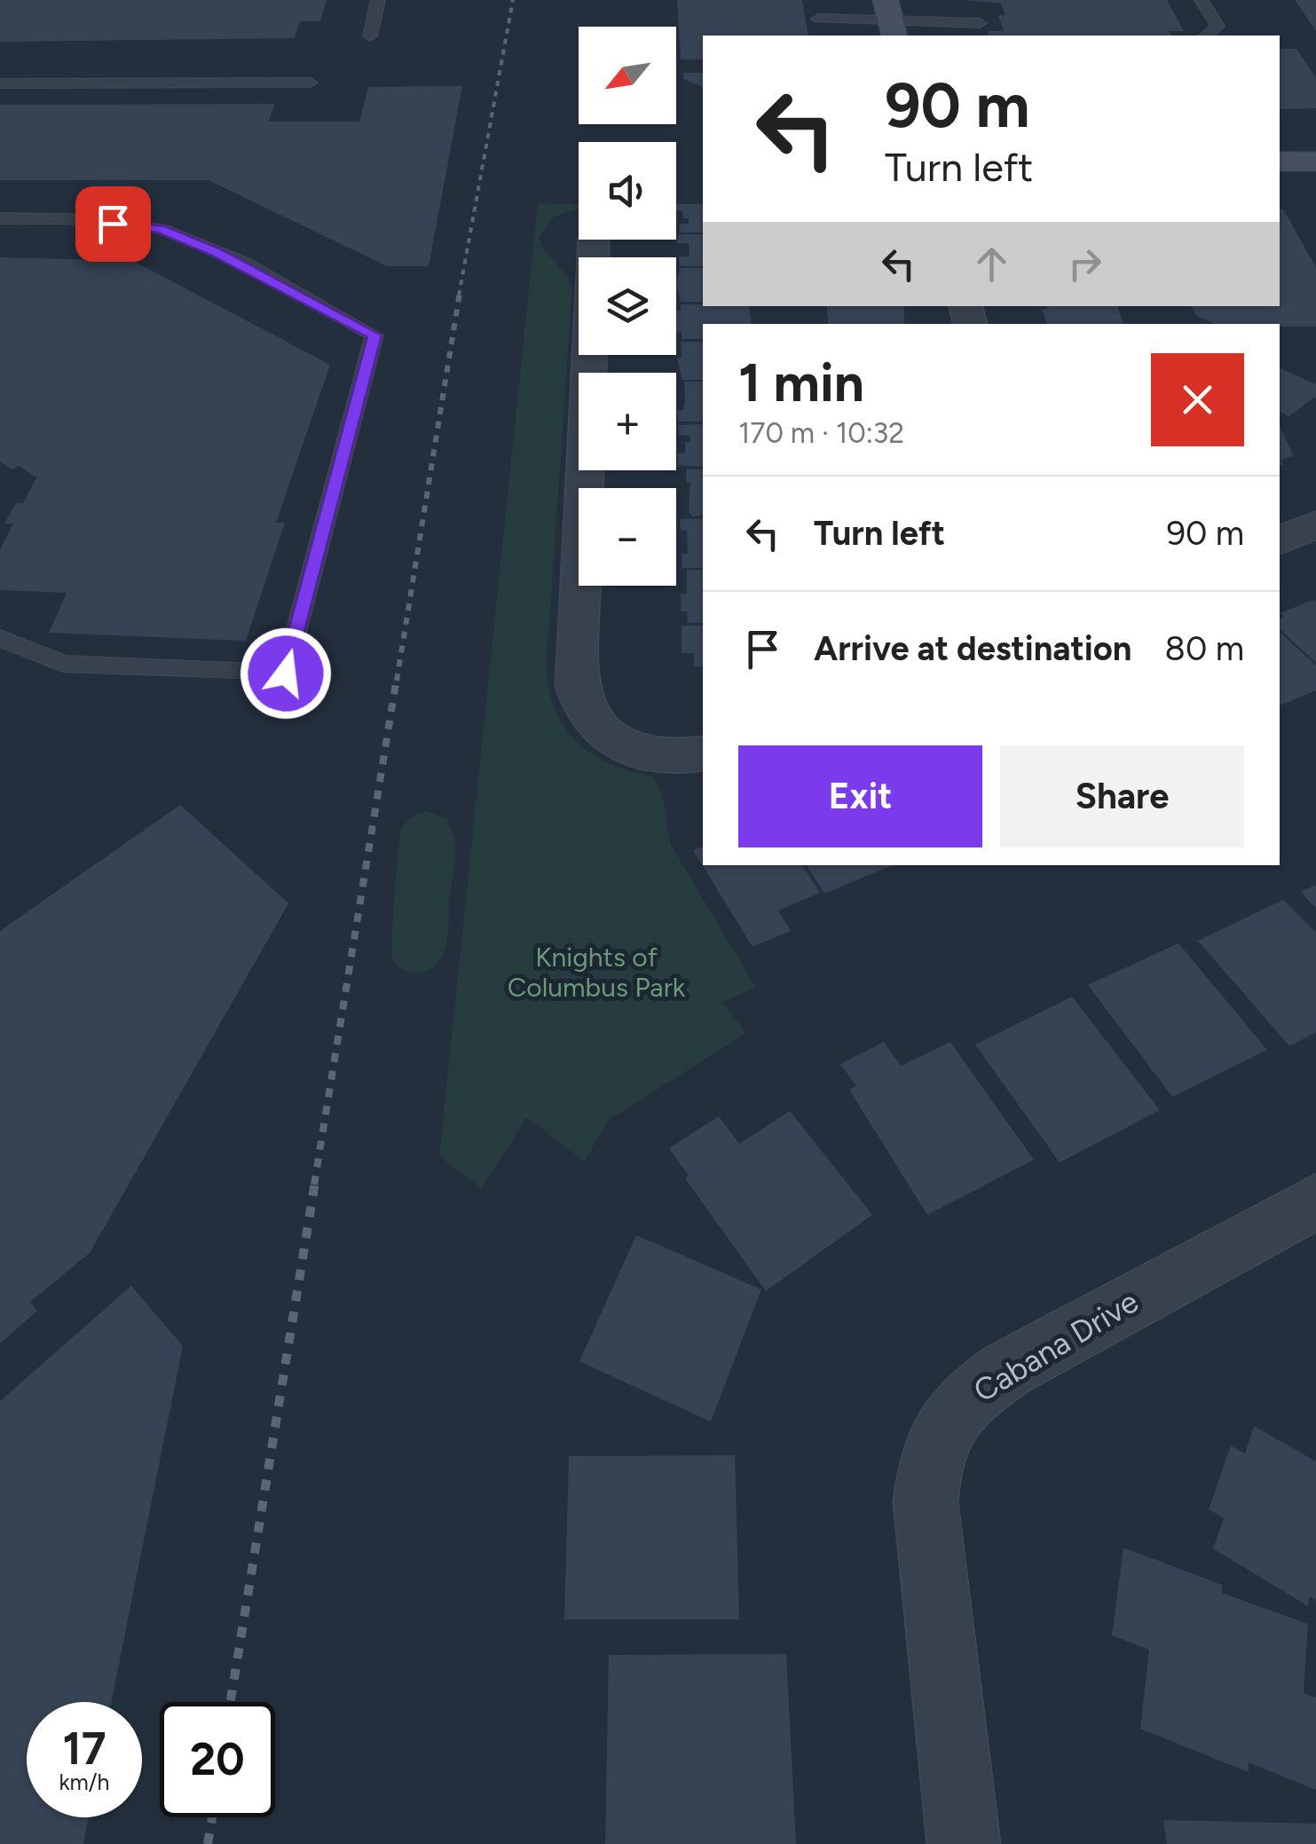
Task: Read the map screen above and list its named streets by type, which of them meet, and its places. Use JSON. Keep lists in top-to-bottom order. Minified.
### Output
{"streets":{"street":["Cabana Drive"]},"parks":["Knights of Columbus Park"],"north":"bottom left","page":{"map_buttons":["+","−"],"turn":["90 m","Turn left"],"heading":["1 min","170 m · 10:32"],"list":[{"name":"Turn left","value":"90 m"},{"name":"Arrive at destination","value":"80 m"}],"buttons":["Exit","Share"],"speed":"17 km/h","limit":"20"}}
